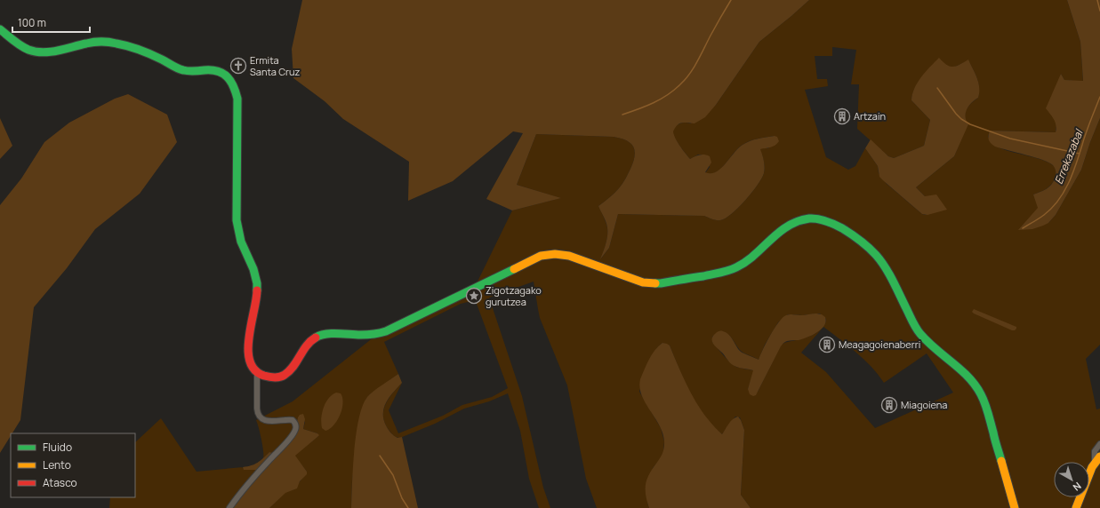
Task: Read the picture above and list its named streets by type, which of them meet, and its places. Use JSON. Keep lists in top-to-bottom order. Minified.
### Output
{"water":["Errekazabal"],"places":{"church":["Ermita Santa Cruz"],"building":["Artzain","Meagagoienaberri","Miagoiena"],"place":["Zigotzagako gurutzea"]},"legend":["Fluido","Lento","Atasco"],"scale_bar":"100 m","north":"bottom right"}
